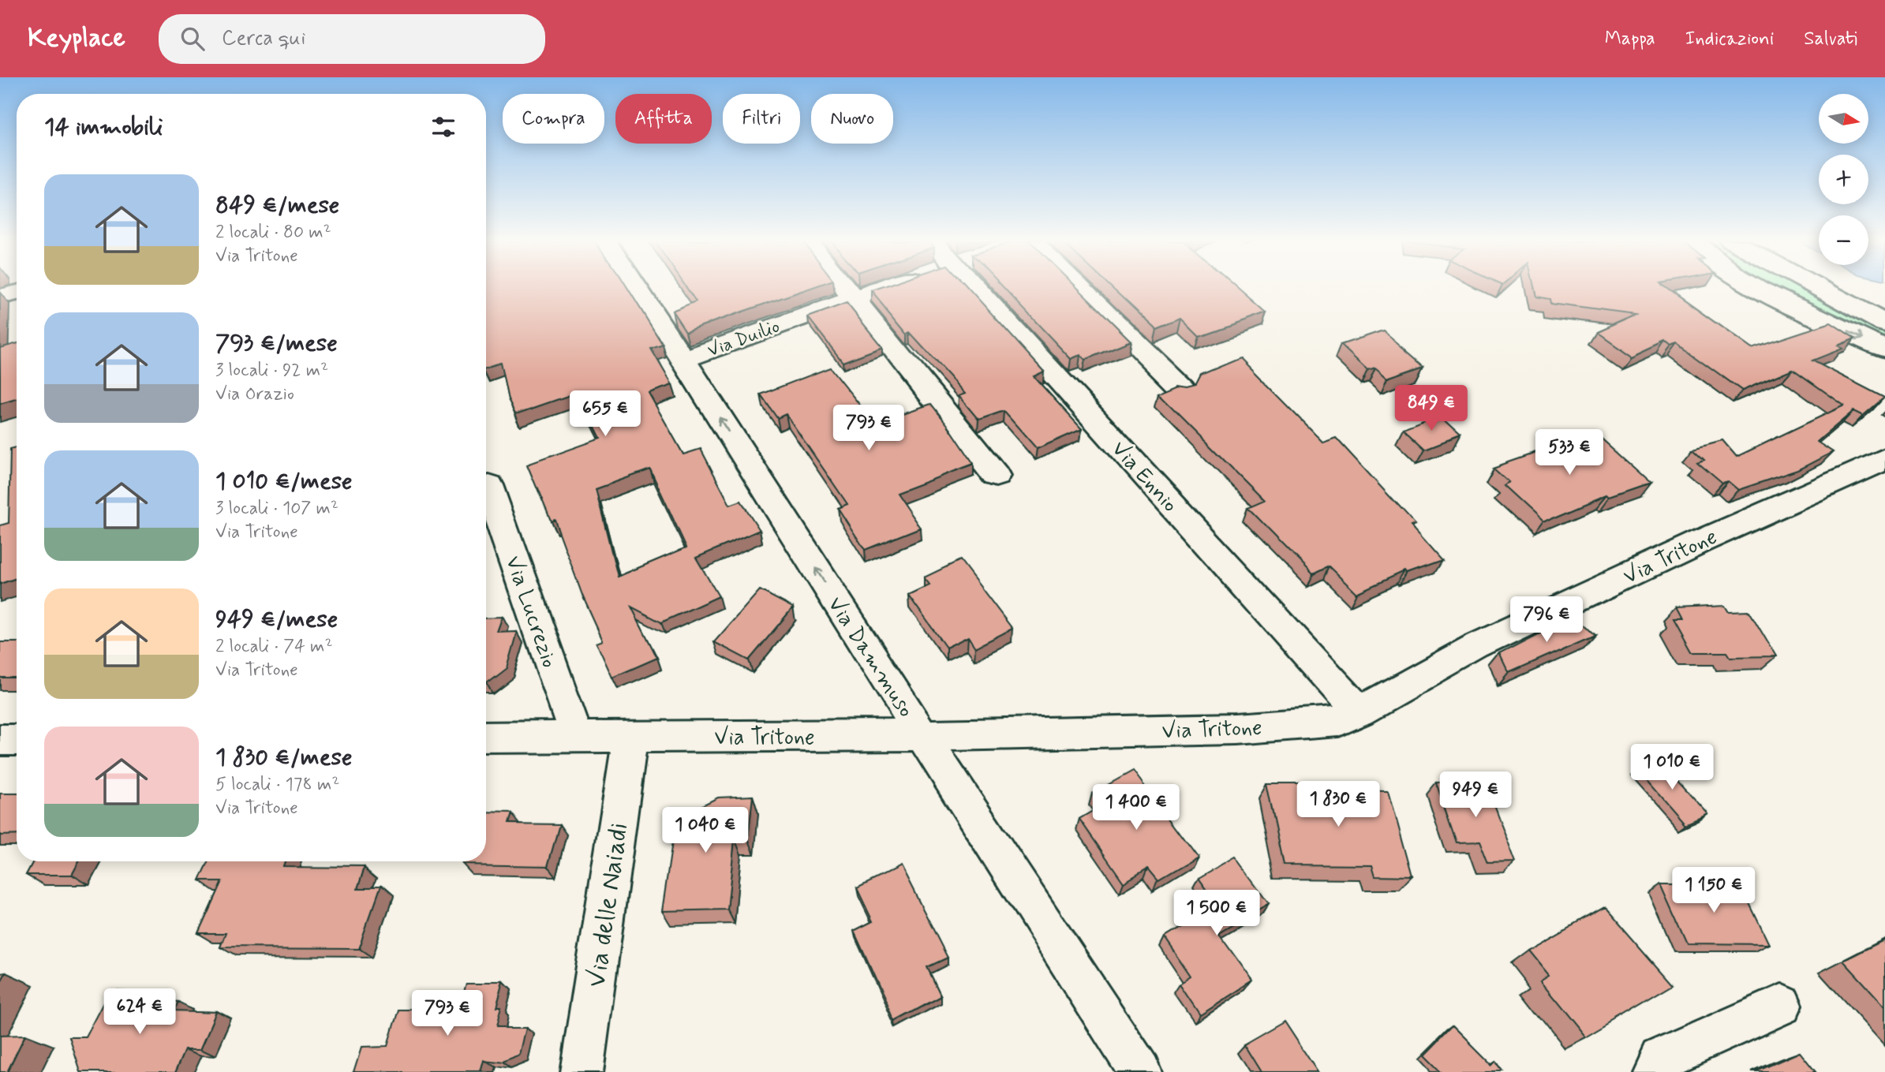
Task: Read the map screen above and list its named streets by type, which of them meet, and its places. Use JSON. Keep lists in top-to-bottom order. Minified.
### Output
{"streets":{"street":["Via Duilio","Via Ennio","Via Tritone","Via Lucrezio","Via Dammuso","Via delle Naiadi"]},"crossings":[["Via Duilio","Via Dammuso"],["Via Ennio","Via Tritone"],["Via Tritone","Via Lucrezio"],["Via Tritone","Via Dammuso"],["Via Tritone","Via delle Naiadi"]],"north":"right","page":{"header":"Keyplace","search":"Cerca qui","nav":["Mappa","Indicazioni","Salvati"],"map_buttons":["+","−"],"chip":["Compra","Affitta","Filtri","Nuovo"],"heading":"14 immobili","list":[{"name":"849 €/mese","note":"2 locali · 80 m² · Via Tritone"},{"name":"793 €/mese","note":"3 locali · 92 m² · Via Orazio"},{"name":"1 010 €/mese","note":"3 locali · 107 m² · Via Tritone"},{"name":"949 €/mese","note":"2 locali · 74 m² · Via Tritone"},{"name":"1 830 €/mese","note":"5 locali · 178 m² · Via Tritone"}],"price":["849 €","655 €","793 €","533 €","796 €","1 010 €","949 €","1 830 €","1 400 €","1 040 €","1 150 €","1 500 €","624 €","793 €"]}}
